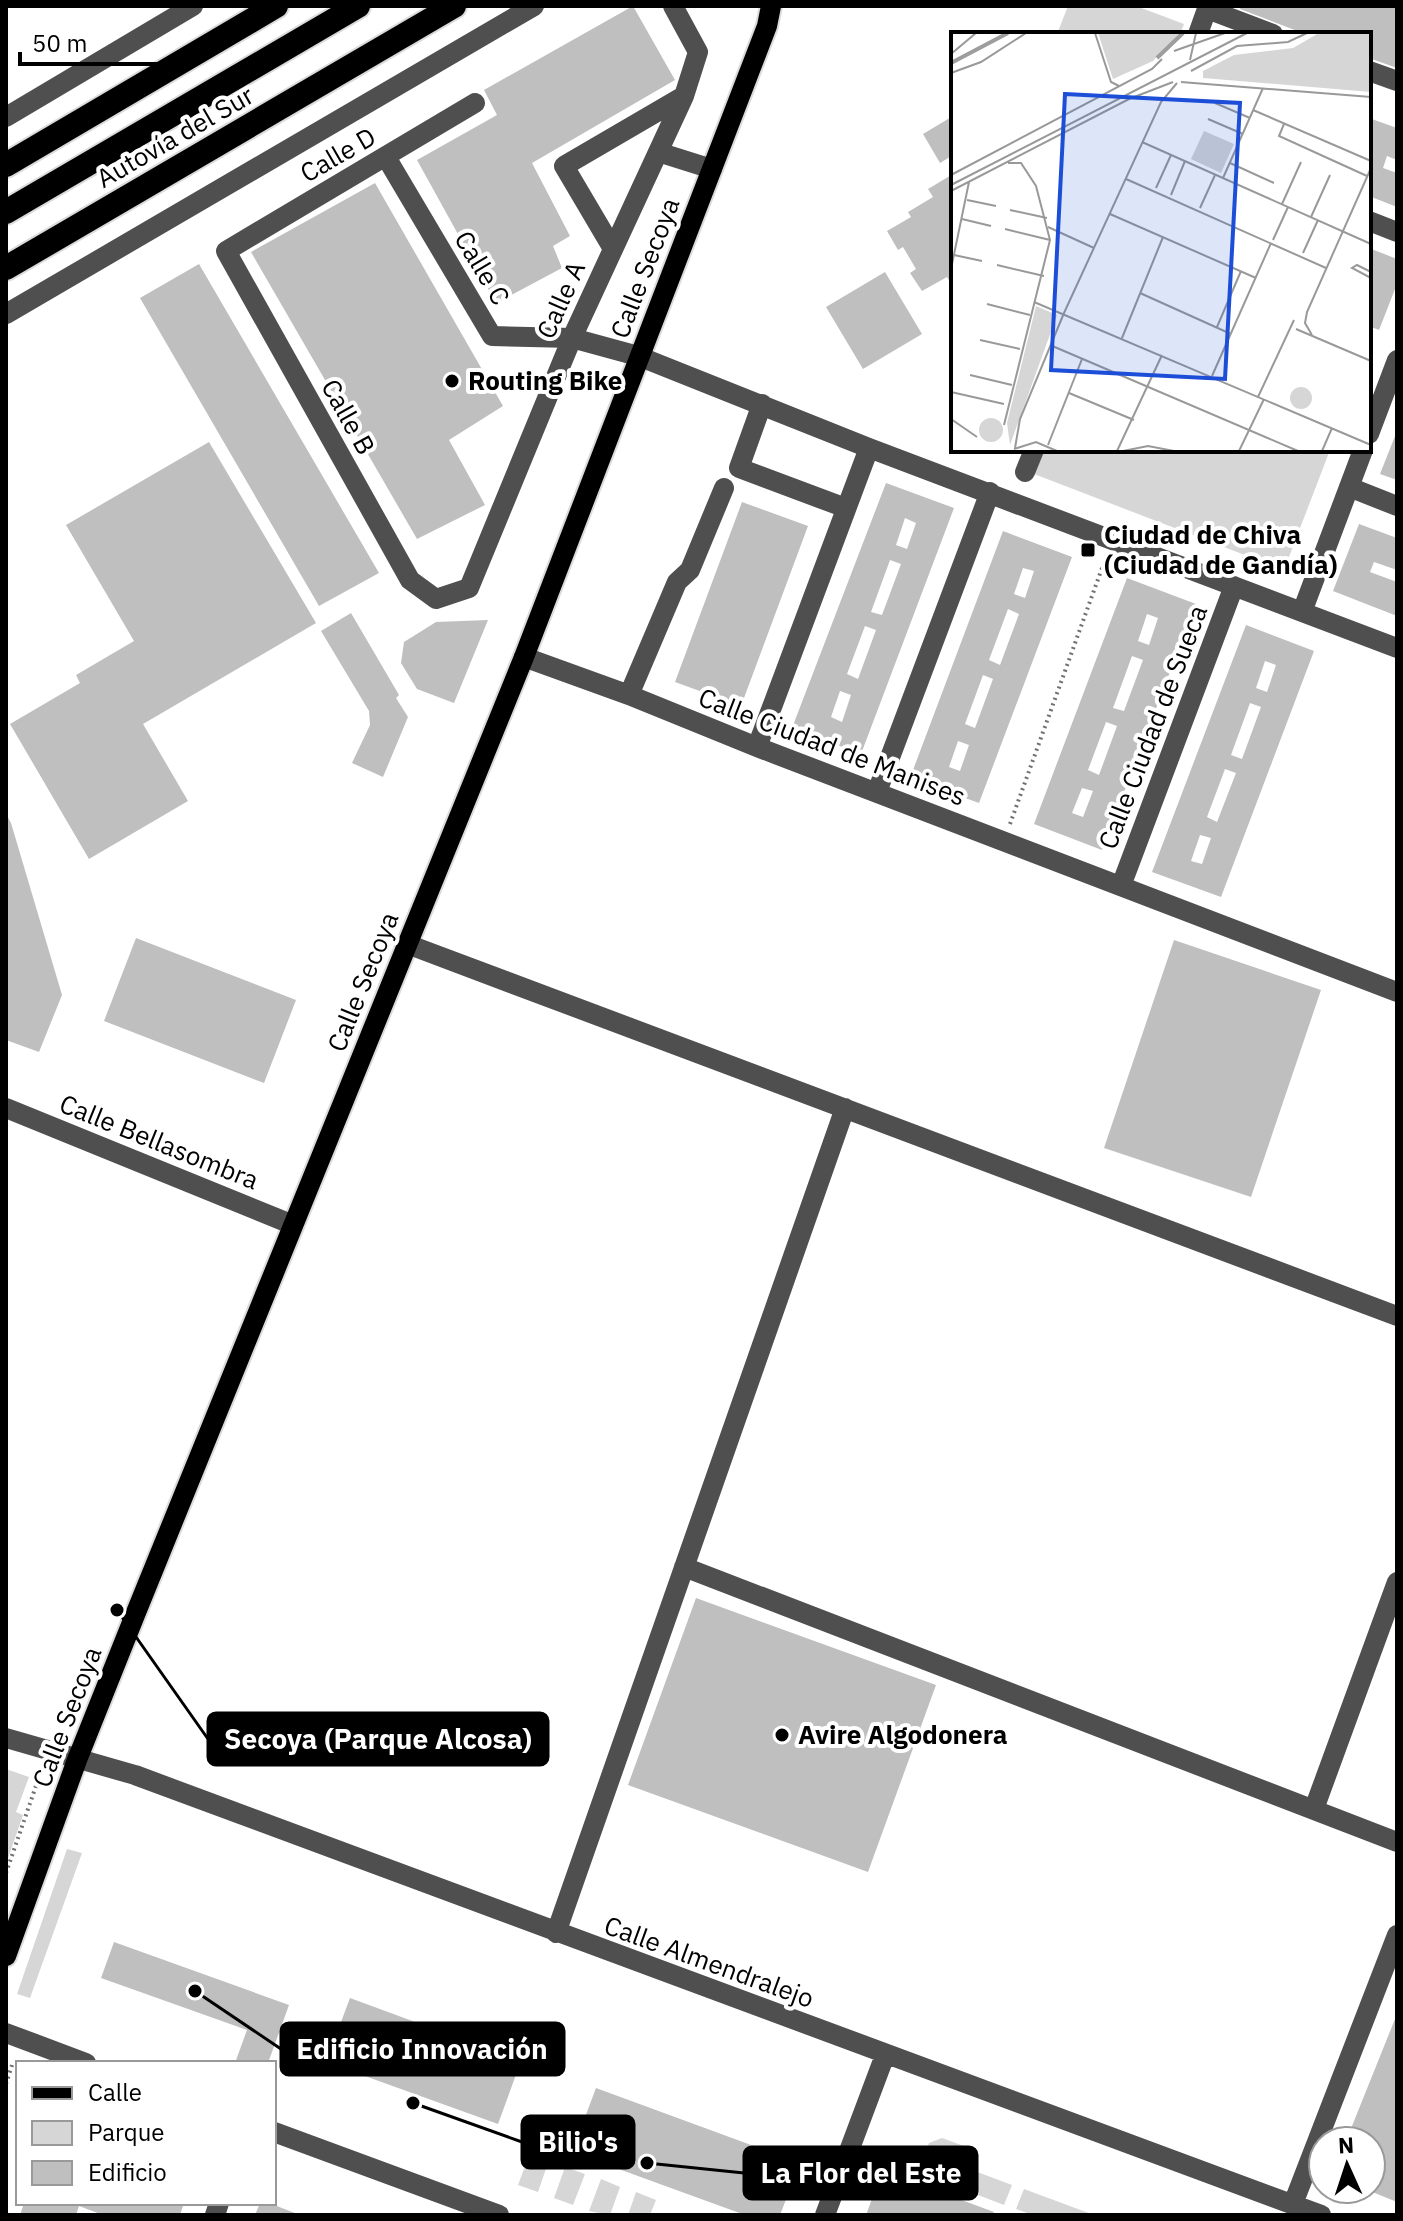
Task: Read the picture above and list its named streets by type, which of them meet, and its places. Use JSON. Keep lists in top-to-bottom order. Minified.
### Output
{"streets":{"highway":["Autovía del Sur"],"main road":["Calle Secoya"],"street":["Calle D","Calle C","Calle A","Calle B","Calle Ciudad de Sueca","Calle Ciudad de Manises","Calle Bellasombra","Calle Almendralejo"]},"crossings":[["Calle D","Calle C"],["Calle D","Calle B"],["Calle C","Calle A"],["Calle Secoya","Calle Ciudad de Manises"],["Calle Secoya","Calle Bellasombra"],["Calle Secoya","Calle Almendralejo"],["Calle A","Calle B"],["Calle Ciudad de Sueca","Calle Ciudad de Manises"]],"places":{"other":["Routing Bike","Secoya (Parque Alcosa)","Avire Algodonera","Edificio Innovación","Bilio's","La Flor del Este"],"transit":["Ciudad de Chiva (Ciudad de Gandía)"]},"legend":["Calle","Parque","Edificio"],"scale_bar":"50 m","north":"top"}
